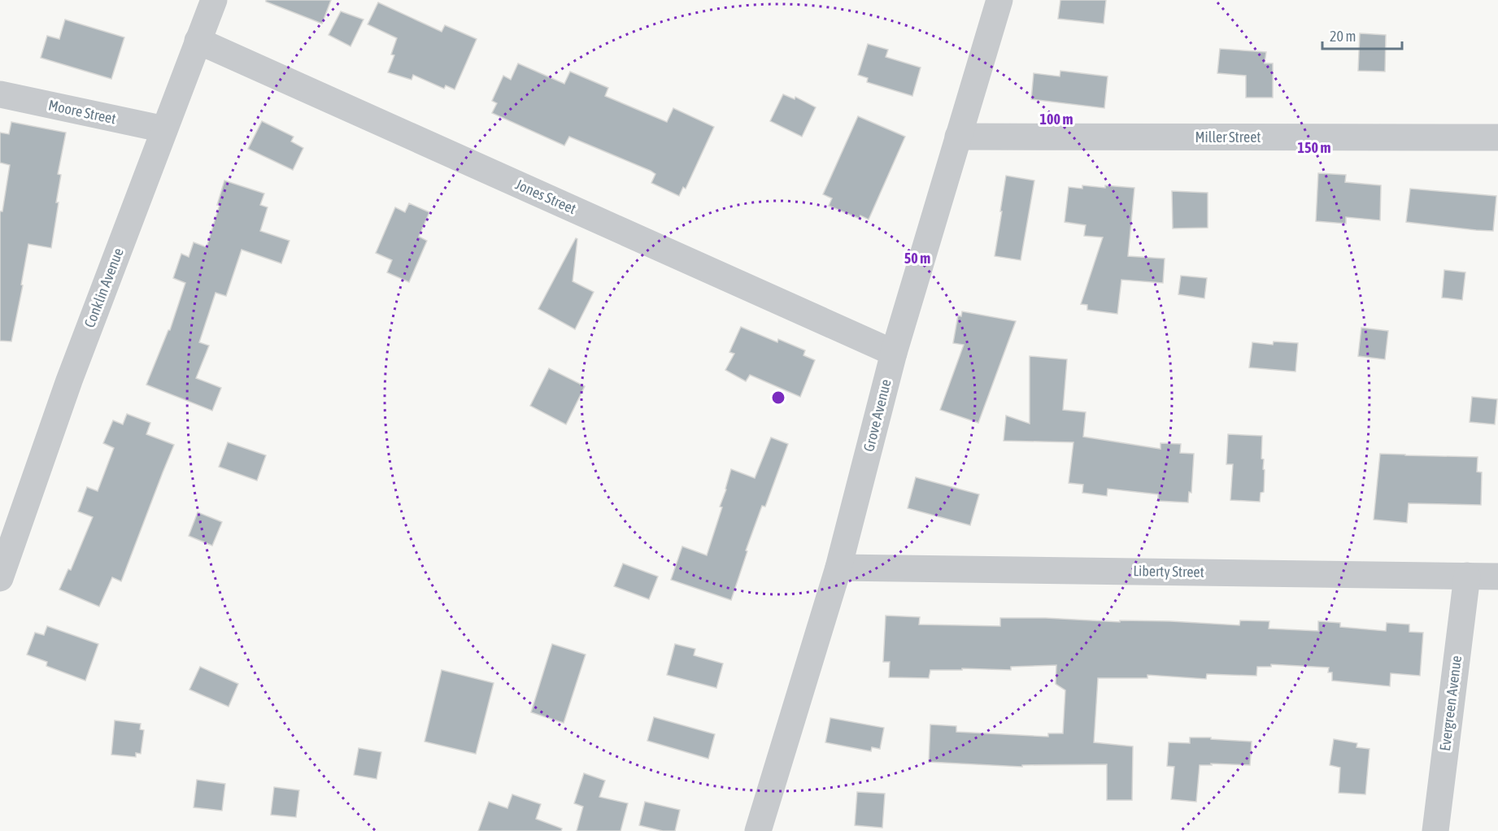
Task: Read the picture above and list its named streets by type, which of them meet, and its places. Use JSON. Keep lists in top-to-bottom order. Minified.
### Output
{"streets":{"street":["Moore Street","Miller Street","Jones Street","Conklin Avenue","Grove Avenue","Liberty Street","Evergreen Avenue"]},"crossings":[["Moore Street","Conklin Avenue"],["Miller Street","Grove Avenue"],["Jones Street","Conklin Avenue"],["Jones Street","Grove Avenue"],["Grove Avenue","Liberty Street"],["Liberty Street","Evergreen Avenue"]],"scale_bar":"20 m","rings":["100 m","150 m","50 m"]}
